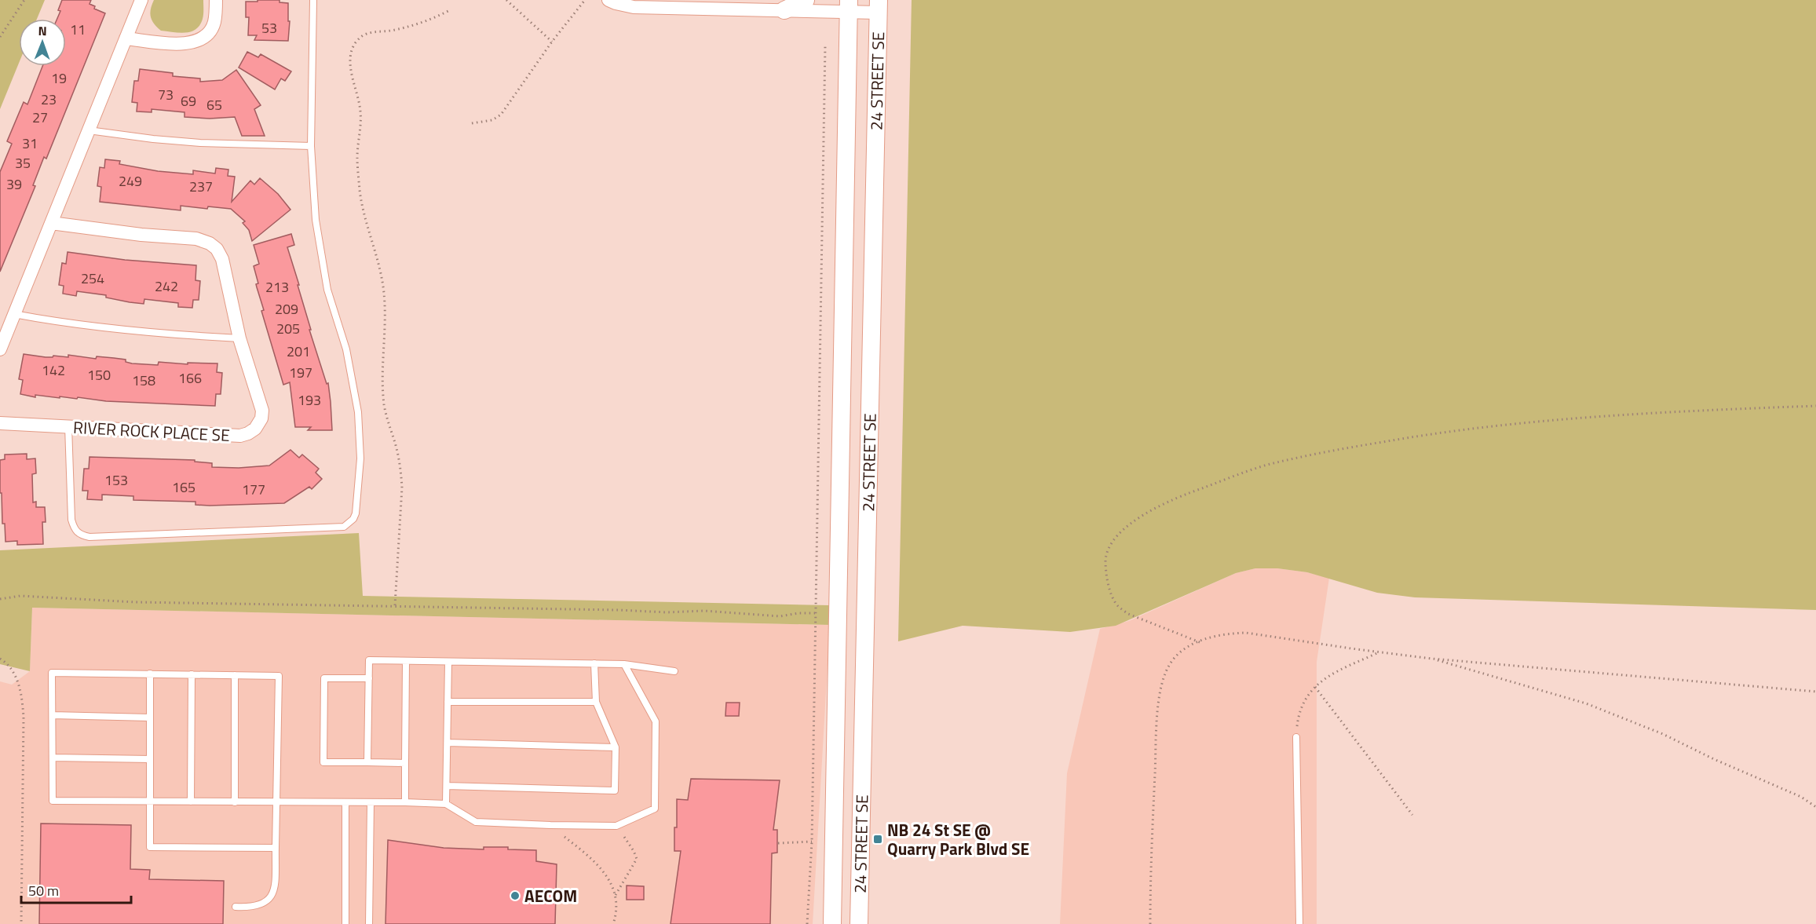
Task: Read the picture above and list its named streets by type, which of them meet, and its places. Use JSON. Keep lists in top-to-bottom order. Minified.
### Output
{"streets":{"main road":["24 STREET SE"],"street":["RIVER ROCK PLACE SE"]},"places":{"transit":["NB 24 St SE @ Quarry Park Blvd SE"],"other":["AECOM"]},"house_numbers":["53","11","19","73","23","69","65","27","31","35","249","39","237","254","242","213","209","205","201","142","197","150","166","158","193","153","165","177"],"scale_bar":"50 m","north":"top"}
